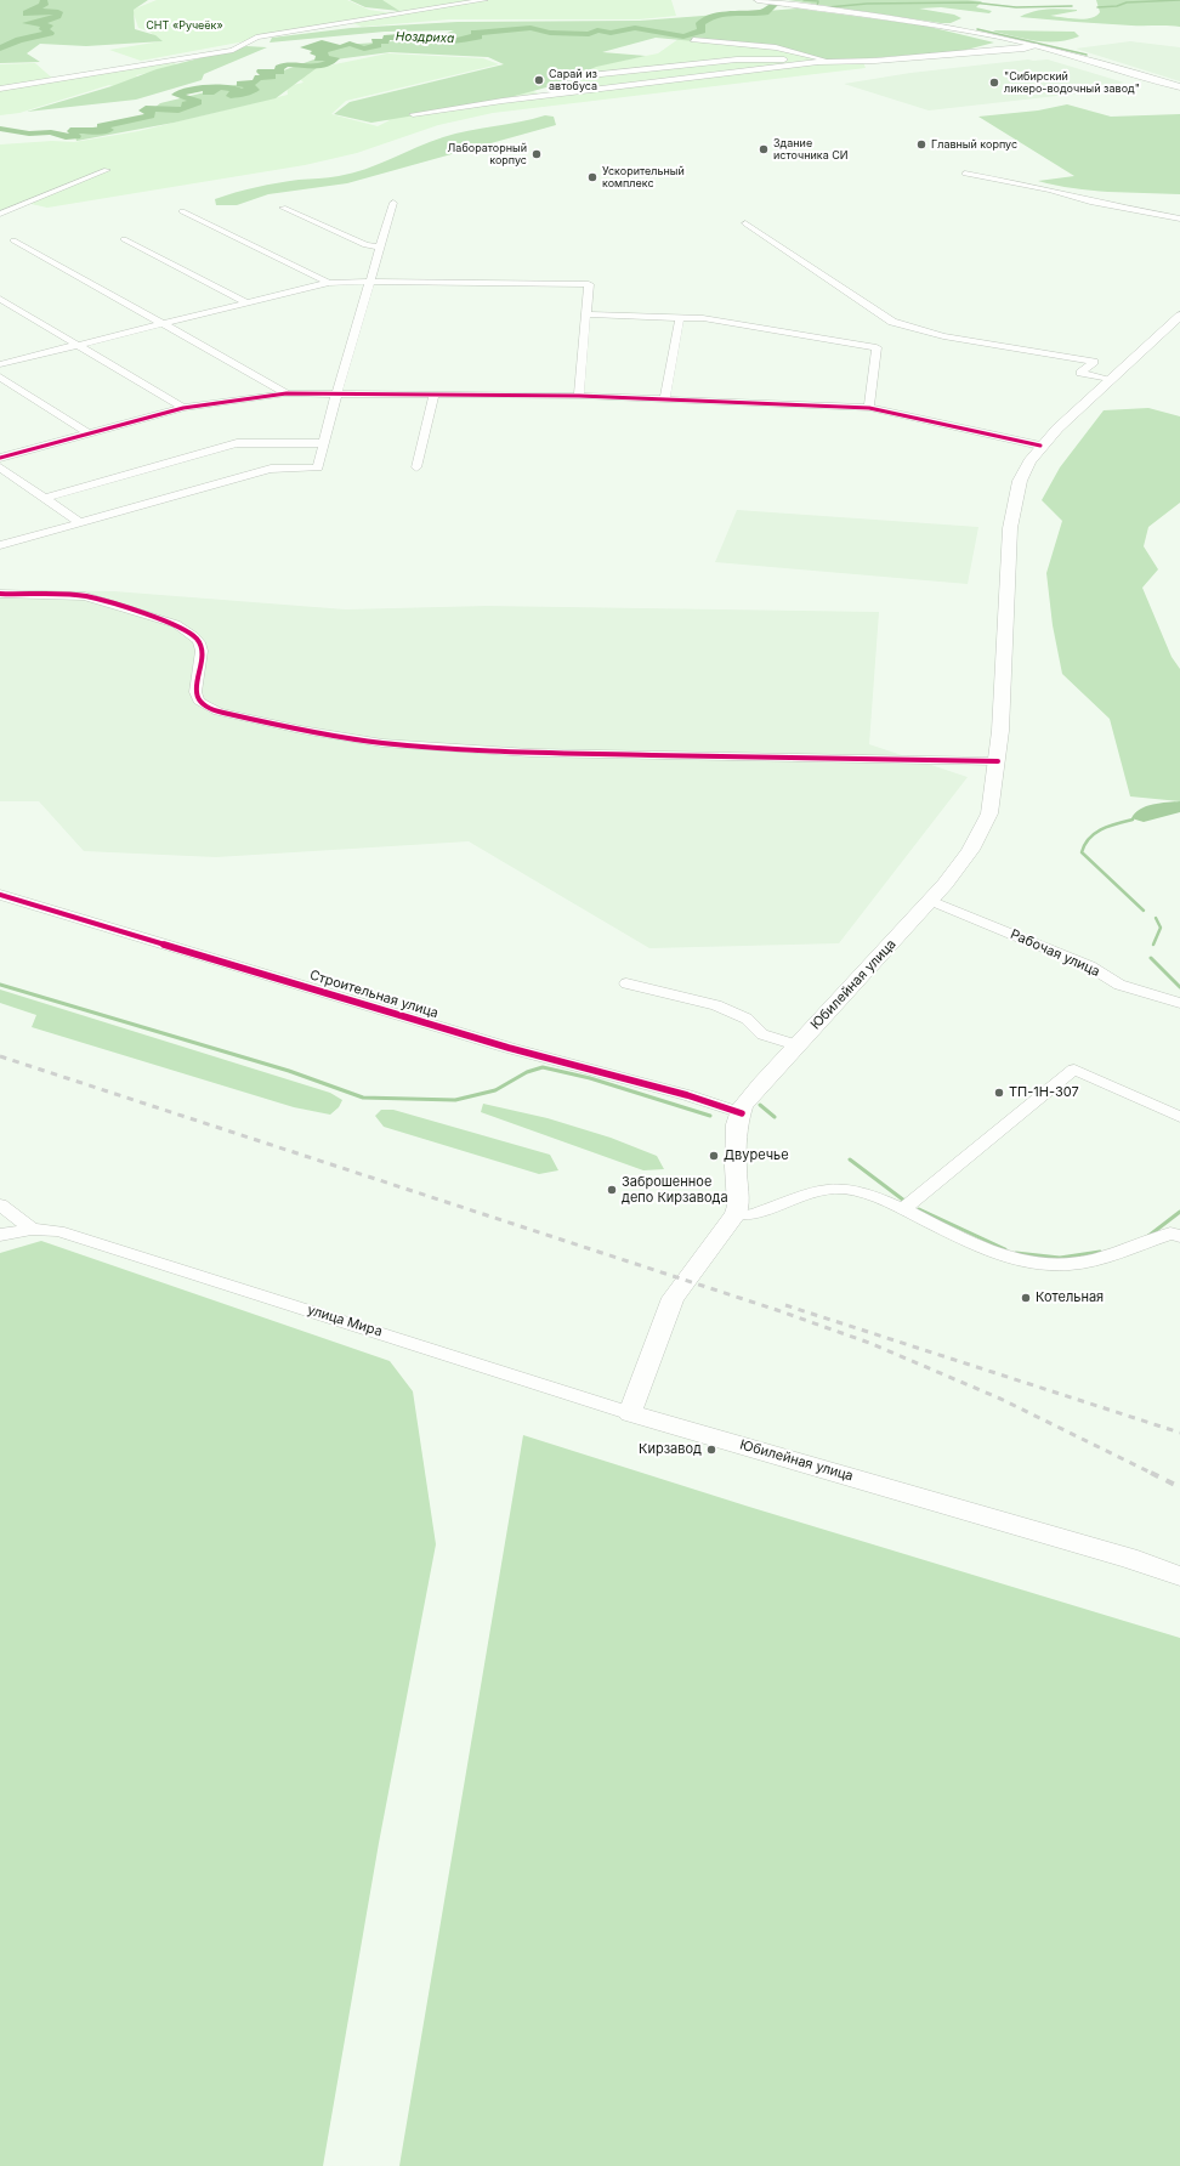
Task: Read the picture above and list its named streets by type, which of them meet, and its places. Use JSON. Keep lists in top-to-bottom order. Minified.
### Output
{"streets":{"main road":["Юбилейная улица"],"street":["Рабочая улица","Строительная улица","улица Мира"]},"crossings":[["Рабочая улица","Юбилейная улица"],["Юбилейная улица","Строительная улица"],["Юбилейная улица","улица Мира"]],"water":["Ноздриха"],"parks":["СНТ «Ручеёк»"],"places":["Сарай из автобуса","\"Сибирский ликеро-водочный завод\"","Главный корпус","Здание источника СИ","Лабораторный корпус","Ускорительный комплекс","ТП-1Н-307","Двуречье","Заброшенное депо Кирзавода","Котельная","Кирзавод"]}
